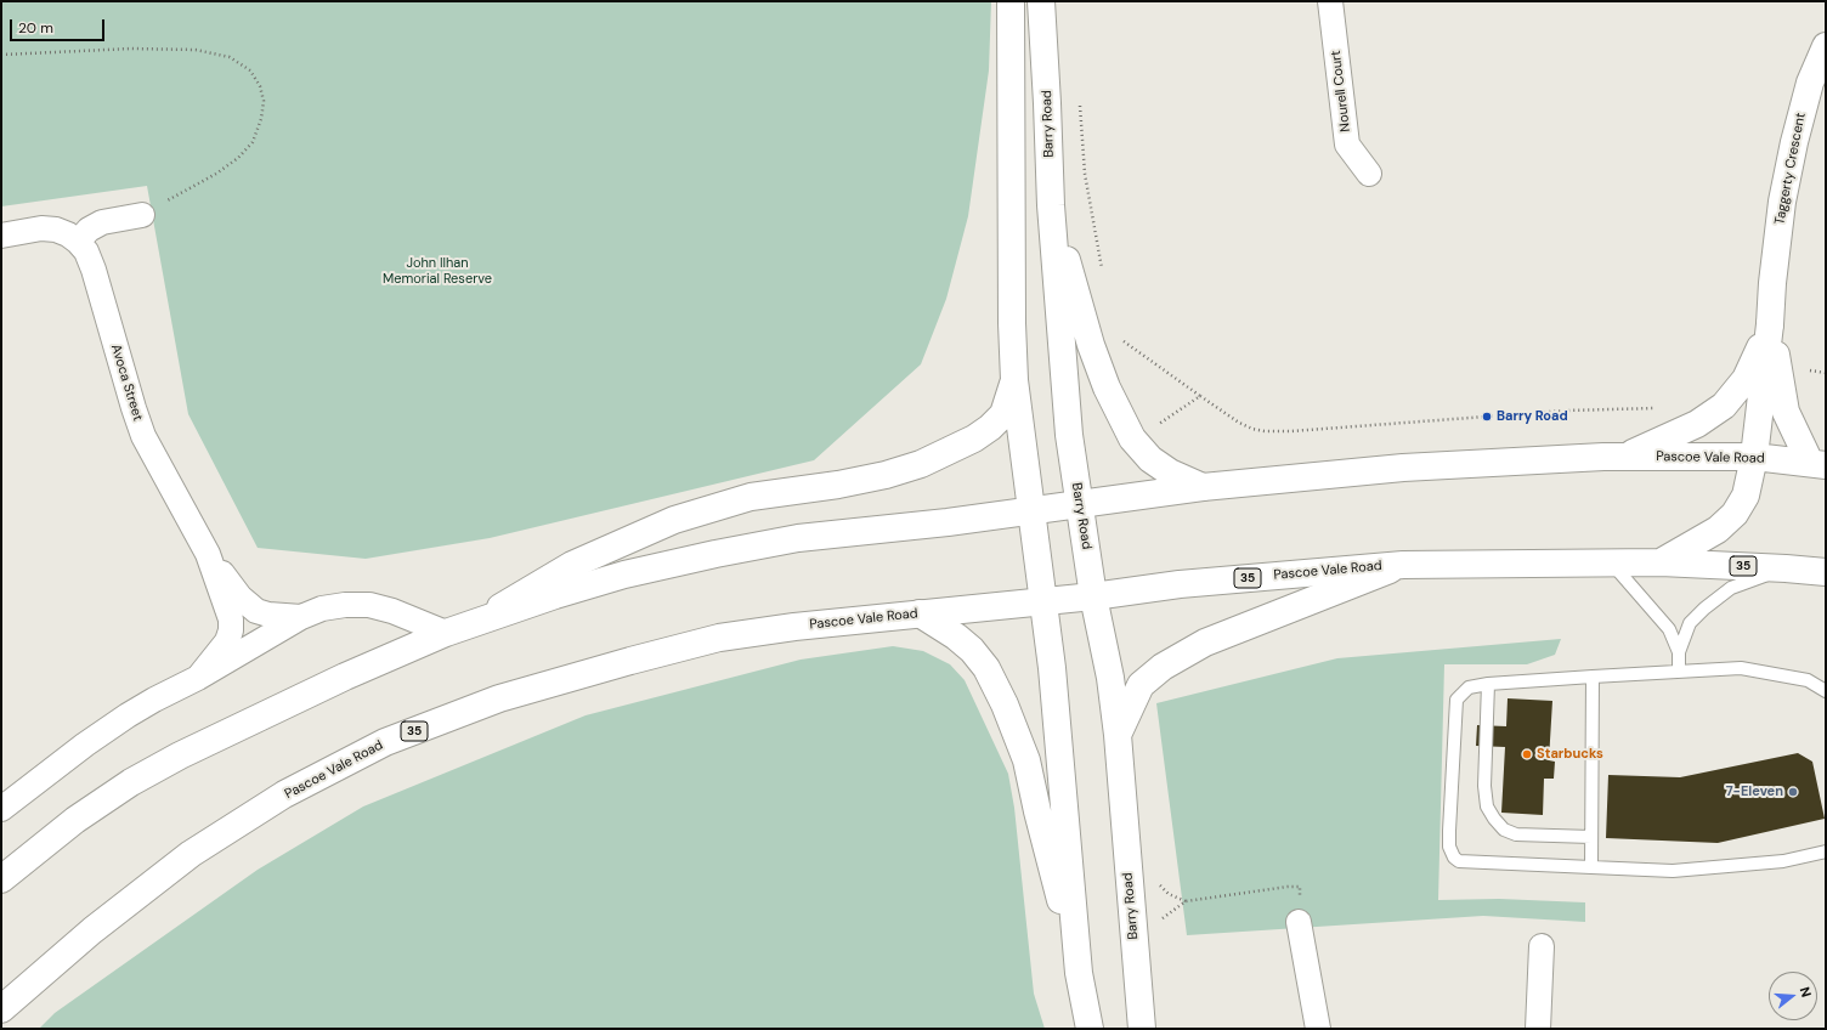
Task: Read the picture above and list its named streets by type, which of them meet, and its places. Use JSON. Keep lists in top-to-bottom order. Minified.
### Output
{"streets":{"main road":["Barry Road","Taggerty Crescent","Pascoe Vale Road","35"],"street":["Nourell Court","Avoca Street"]},"crossings":[["Barry Road","Pascoe Vale Road"]],"parks":["John Ilhan Memorial Reserve"],"places":["Barry Road","Starbucks","7-Eleven"],"scale_bar":"20 m","north":"right"}
